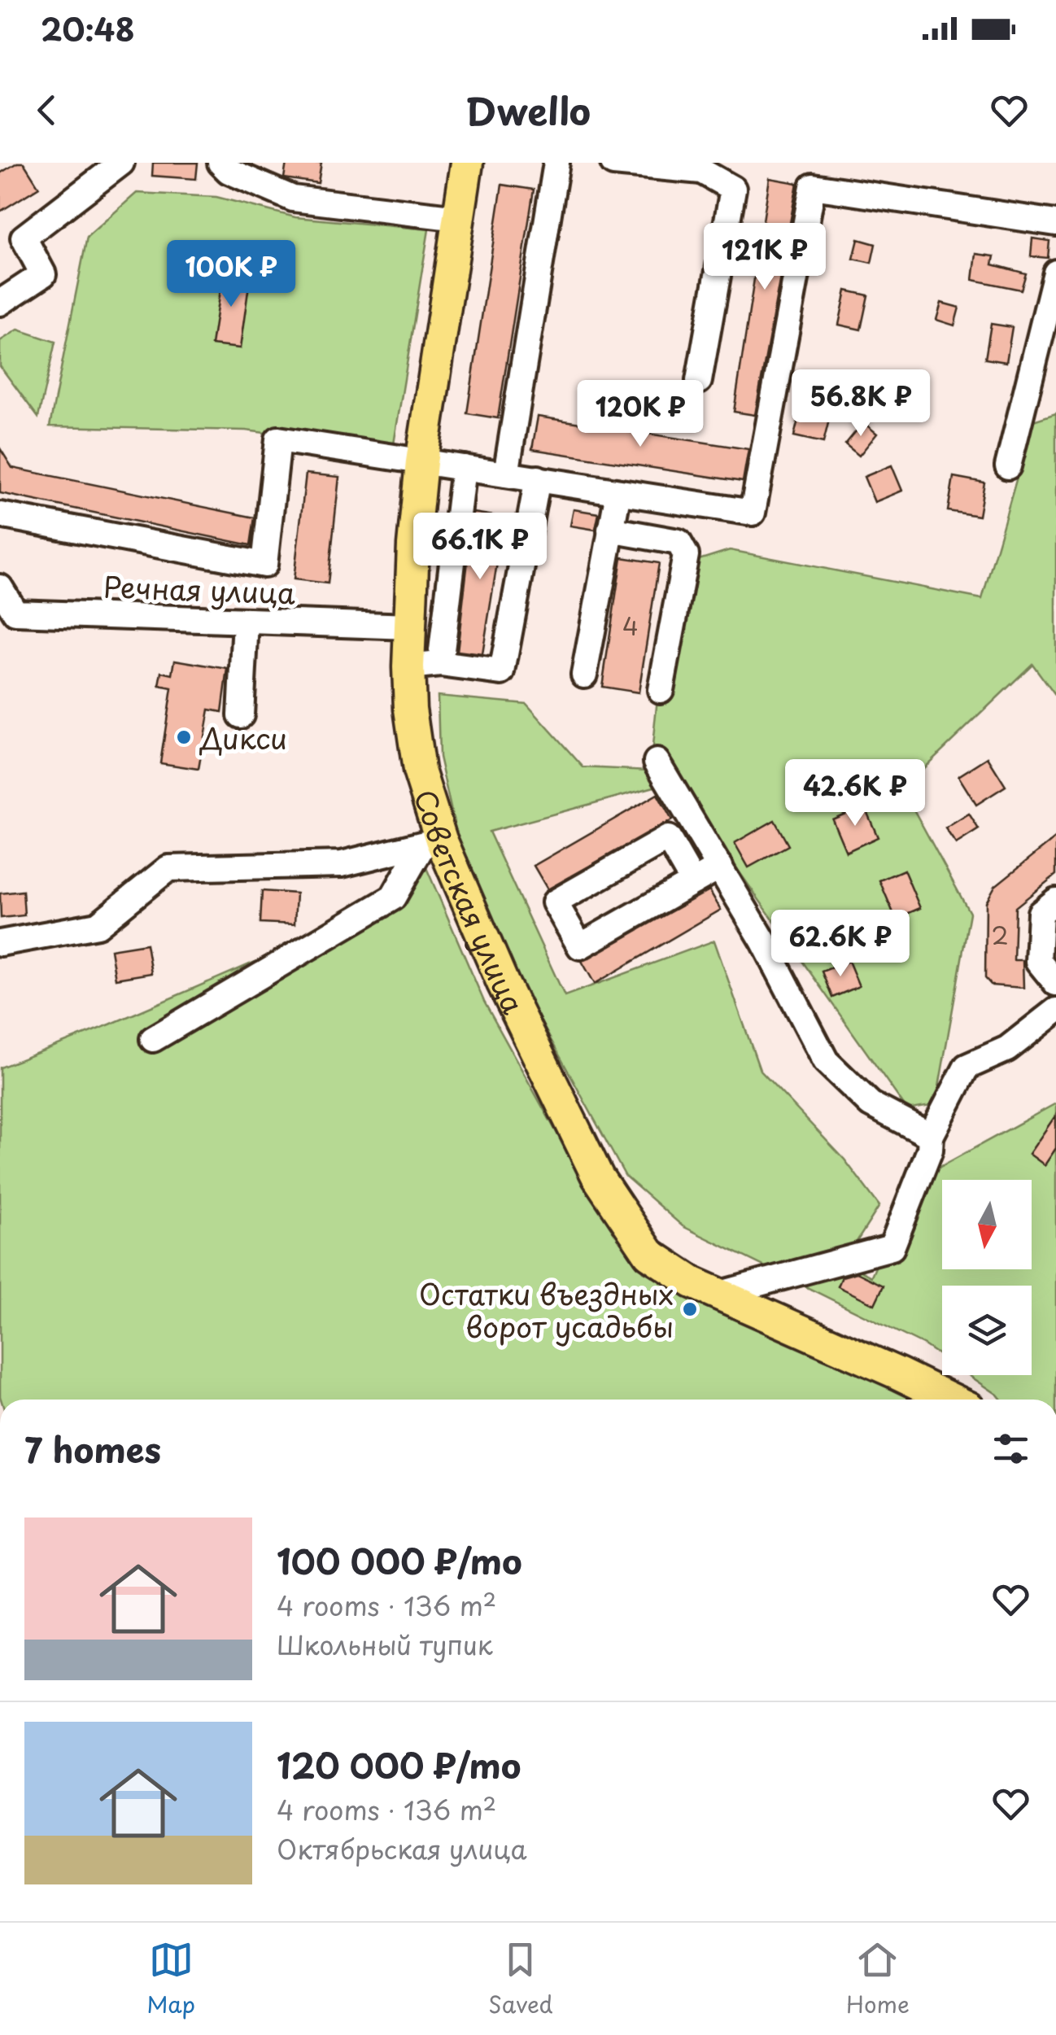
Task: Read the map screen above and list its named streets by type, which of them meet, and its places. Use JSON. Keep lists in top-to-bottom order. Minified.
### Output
{"streets":{"main road":["Советская улица"],"street":["Речная улица"]},"crossings":[["Речная улица","Советская улица"]],"places":["Дикси","Остатки въездных ворот усадьбы"],"house_numbers":["4","2"],"north":"bottom","page":{"status":"20:48","header":"Dwello","price":["121K ₽","100K ₽","56.8K ₽","120K ₽","66.1K ₽","42.6K ₽","62.6K ₽"],"heading":"7 homes","list":[{"name":"100 000 ₽/mo","note":"4 rooms · 136 m² · Школьный тупик"},{"name":"120 000 ₽/mo","note":"4 rooms · 136 m² · Октябрьская улица"}],"tabs":["Map","Saved","Home"]}}
